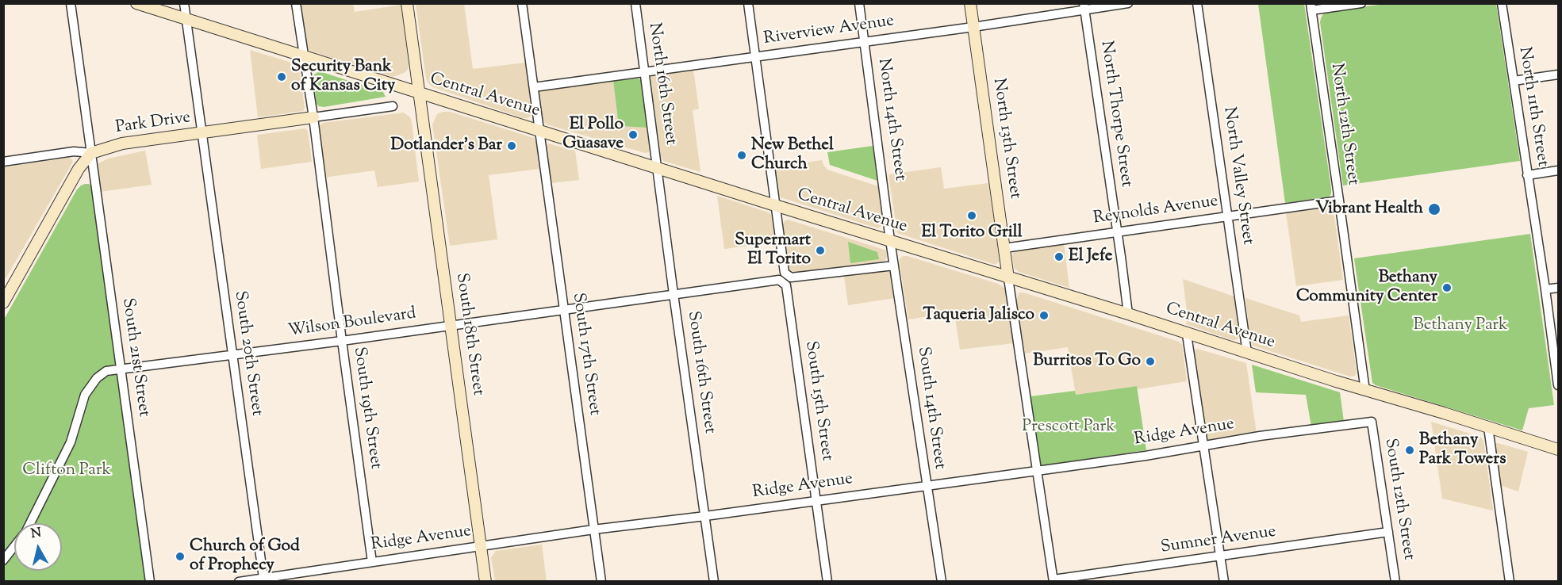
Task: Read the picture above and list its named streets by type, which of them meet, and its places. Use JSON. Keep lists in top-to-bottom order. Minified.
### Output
{"streets":{"main road":["Central Avenue","Park Drive","North 13th Street","South 18th Street"],"street":["Riverview Avenue","North 16th Street","North 11th Street","North Thorpe Street","North 14th Street","North 12th Street","North Valley Street","Reynolds Avenue","Wilson Boulevard","South 20th Street","South 17th Street","South 21st Street","South 16th Street","South 15th Street","South 19th Street","South 14th Street","Ridge Avenue","South 12th Street","Sumner Avenue"]},"crossings":[["Riverview Avenue","North 16th Street"],["Riverview Avenue","North Thorpe Street"],["Riverview Avenue","North 14th Street"],["Riverview Avenue","North 13th Street"],["Riverview Avenue","South 17th Street"],["Riverview Avenue","South 15th Street"],["North 16th Street","Central Avenue"],["North 16th Street","South 16th Street"],["Central Avenue","North Thorpe Street"],["Central Avenue","North 14th Street"],["Central Avenue","North 12th Street"],["Central Avenue","North 13th Street"],["Central Avenue","North Valley Street"],["Central Avenue","South 18th Street"],["Central Avenue","South 20th Street"],["Central Avenue","South 17th Street"],["Central Avenue","South 16th Street"],["Central Avenue","South 15th Street"],["Central Avenue","South 19th Street"],["Central Avenue","South 14th Street"],["North Thorpe Street","Reynolds Avenue"],["North 14th Street","South 14th Street"],["Park Drive","South 20th Street"],["Park Drive","South 21st Street"],["Park Drive","South 19th Street"],["North 12th Street","Reynolds Avenue"],["North 13th Street","Reynolds Avenue"],["North Valley Street","Reynolds Avenue"],["Wilson Boulevard","South 18th Street"],["Wilson Boulevard","South 20th Street"],["Wilson Boulevard","South 17th Street"],["Wilson Boulevard","South 21st Street"],["Wilson Boulevard","South 16th Street"],["Wilson Boulevard","South 15th Street"],["Wilson Boulevard","South 19th Street"],["Wilson Boulevard","South 14th Street"],["South 18th Street","Ridge Avenue"],["South 20th Street","Ridge Avenue"],["South 17th Street","Ridge Avenue"],["South 16th Street","Ridge Avenue"],["South 15th Street","Ridge Avenue"],["South 19th Street","Ridge Avenue"],["South 14th Street","Ridge Avenue"],["Ridge Avenue","South 12th Street"],["South 12th Street","Sumner Avenue"]],"parks":["Bethany Park","Prescott Park","Clifton Park"],"places":["Security Bank of Kansas City","El Pollo Guasave","Dotlander's Bar","New Bethel Church","Vibrant Health","El Torito Grill","Supermart El Torito","El Jefe","Bethany Community Center","Taqueria Jalisco","Burritos To Go","Bethany Park Towers","Church of God of Prophecy"],"north":"top"}
